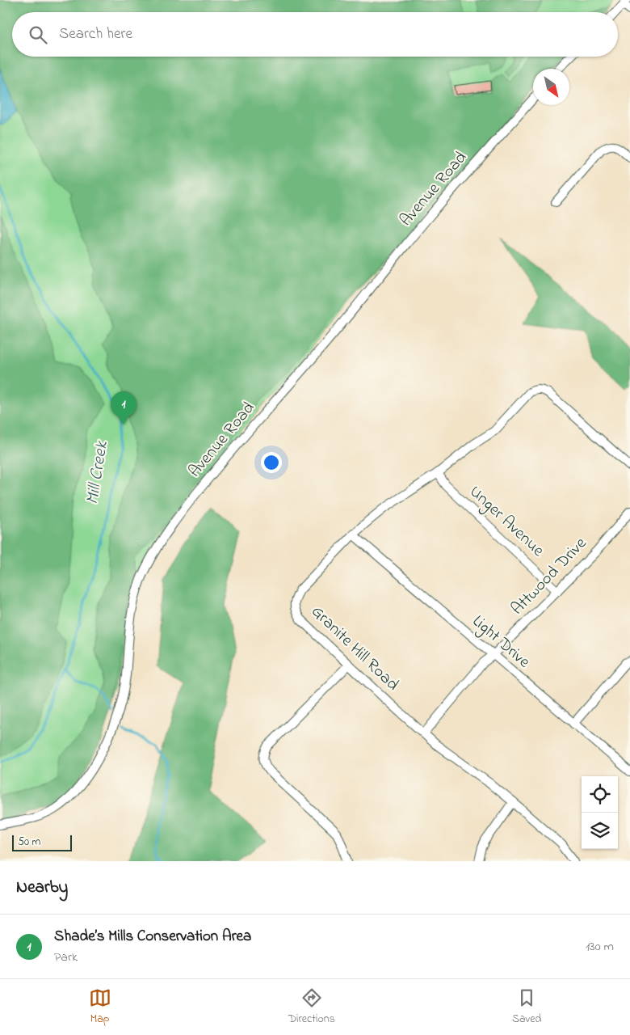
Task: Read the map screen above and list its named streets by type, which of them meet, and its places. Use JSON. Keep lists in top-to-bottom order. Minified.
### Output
{"streets":{"street":["Avenue Road","Unger Avenue","Attwood Drive","Light Drive","Granite Hill Road"]},"crossings":[["Unger Avenue","Attwood Drive"],["Unger Avenue","Granite Hill Road"],["Attwood Drive","Light Drive"],["Attwood Drive","Granite Hill Road"],["Light Drive","Granite Hill Road"]],"water":["Mill Creek"],"scale_bar":"50 m","north":"bottom right","page":{"search":"Search here","pins":"1","scale":"50 m","heading":"Nearby","list":[{"mark":"1","name":"Shade’s Mills Conservation Area","note":"Park","value":"130 m"}],"nav":["Map","Directions","Saved"]}}
